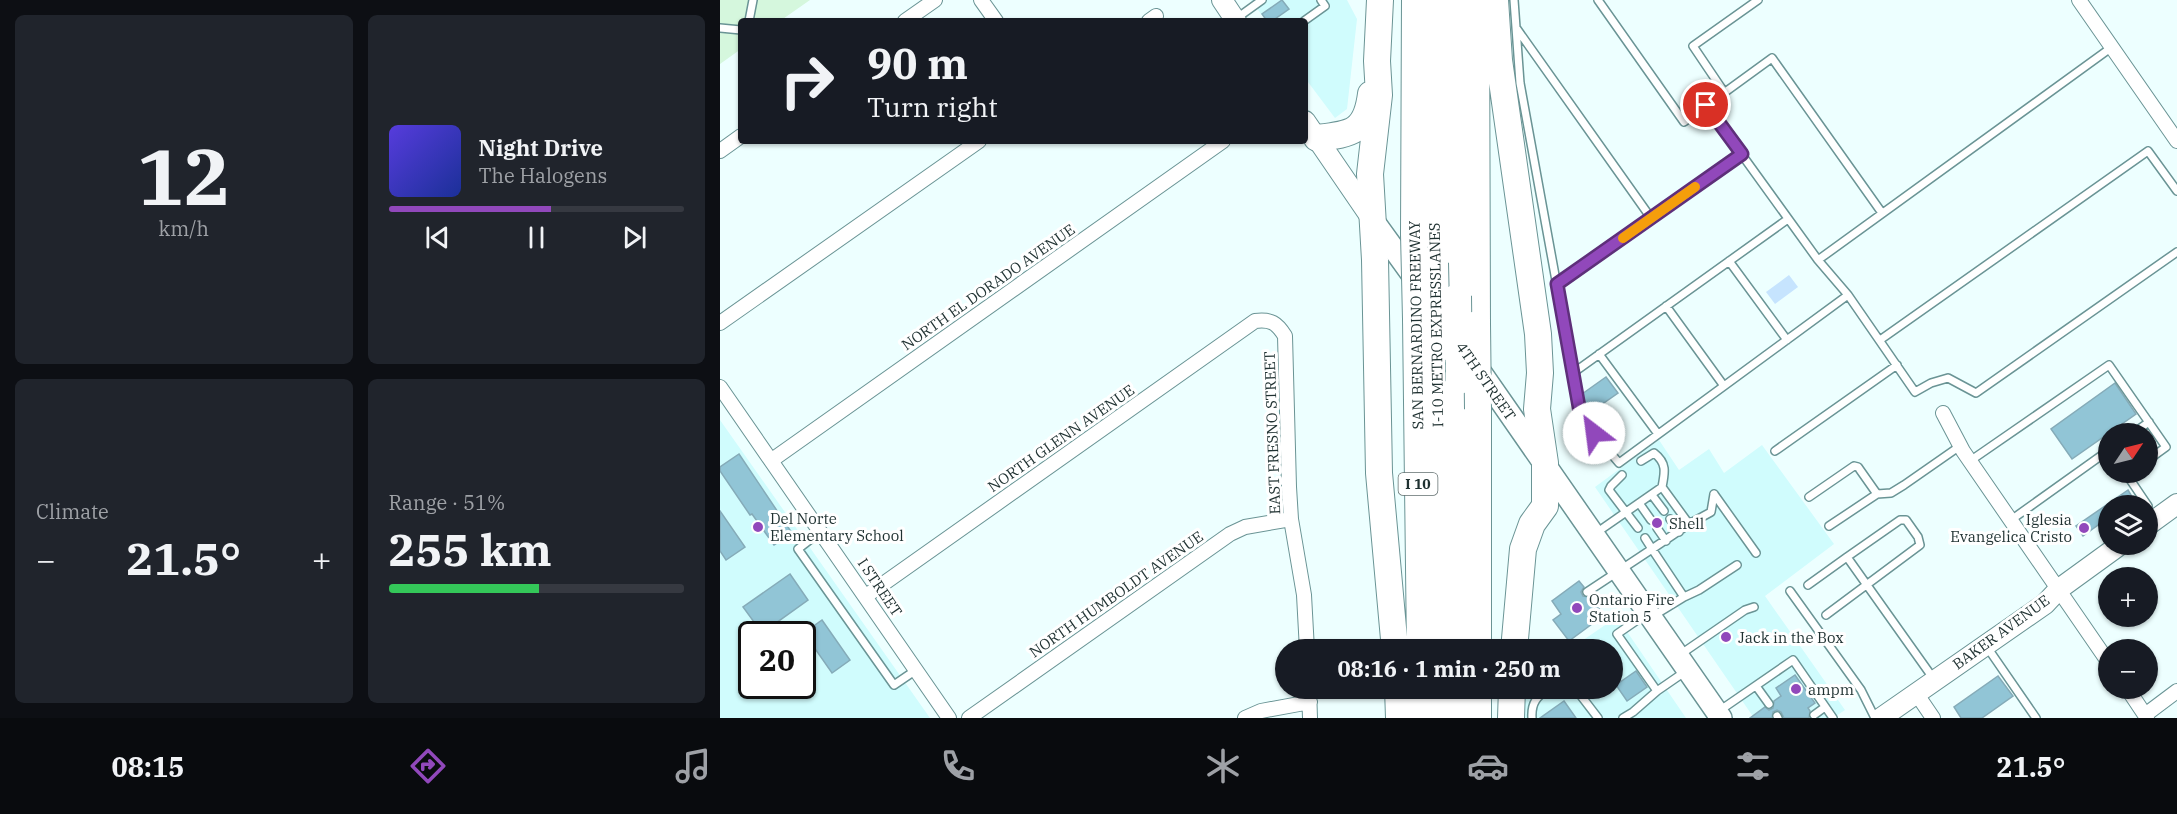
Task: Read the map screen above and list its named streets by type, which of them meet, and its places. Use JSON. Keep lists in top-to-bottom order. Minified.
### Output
{"streets":{"highway":["SAN BERNARDINO FREEWAY","I-10 METRO EXPRESSLANES","I 10"],"main road":["4TH STREET"],"street":["NORTH EL DORADO AVENUE","EAST FRESNO STREET","NORTH GLENN AVENUE","I STREET","NORTH HUMBOLDT AVENUE","BAKER AVENUE"]},"crossings":[["NORTH EL DORADO AVENUE","I STREET"],["EAST FRESNO STREET","NORTH GLENN AVENUE"],["EAST FRESNO STREET","NORTH HUMBOLDT AVENUE"],["NORTH GLENN AVENUE","I STREET"]],"places":["Shell","Del Norte Elementary School","Iglesia Evangelica Cristo","Ontario Fire Station 5","Jack in the Box","ampm"],"north":"top right","page":{"tile":[["12","km/h"],"Climate",["Range · 51%","255 km"]],"turn":["90 m","Turn right"],"song":["Night Drive","The Halogens"],"map_buttons":["+","−"],"heat":["−","21.5°","+"],"limit":"20","trip":"08:16 · 1 min · 250 m","tabs":["08:15","21.5°"]}}
